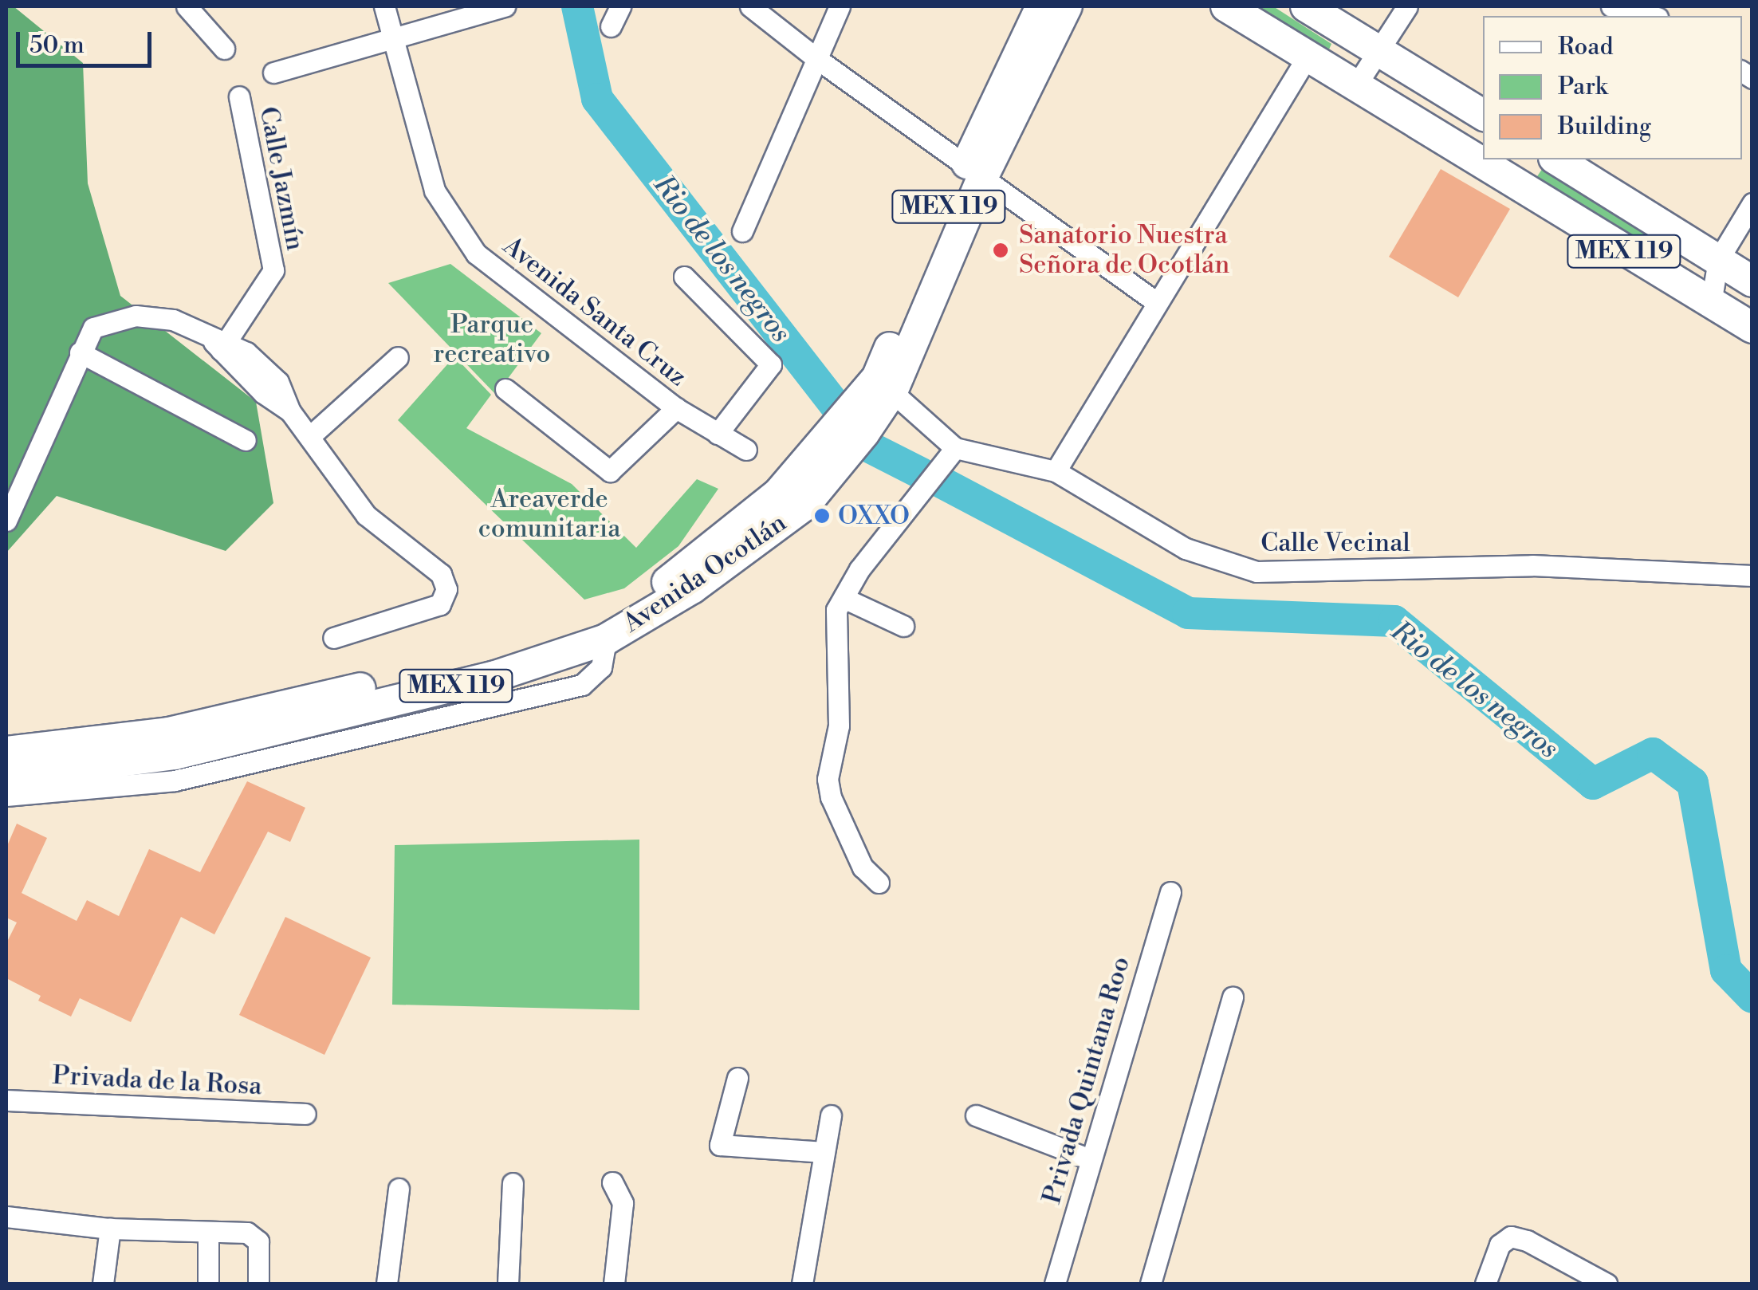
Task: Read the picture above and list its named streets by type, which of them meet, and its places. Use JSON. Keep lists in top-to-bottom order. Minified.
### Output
{"streets":{"main road":["MEX 119","Avenida Ocotlán"],"street":["Calle Jazmín","Avenida Santa Cruz","Calle Vecinal","Privada Quintana Roo","Privada de la Rosa"]},"crossings":[["Calle Vecinal","Avenida Ocotlán"]],"water":["Rio de los negros"],"parks":["Parque recreativo","Areaverde comunitaria"],"places":["Sanatorio Nuestra Señora de Ocotlán","OXXO"],"legend":["Road","Park","Building"],"scale_bar":"50 m"}
